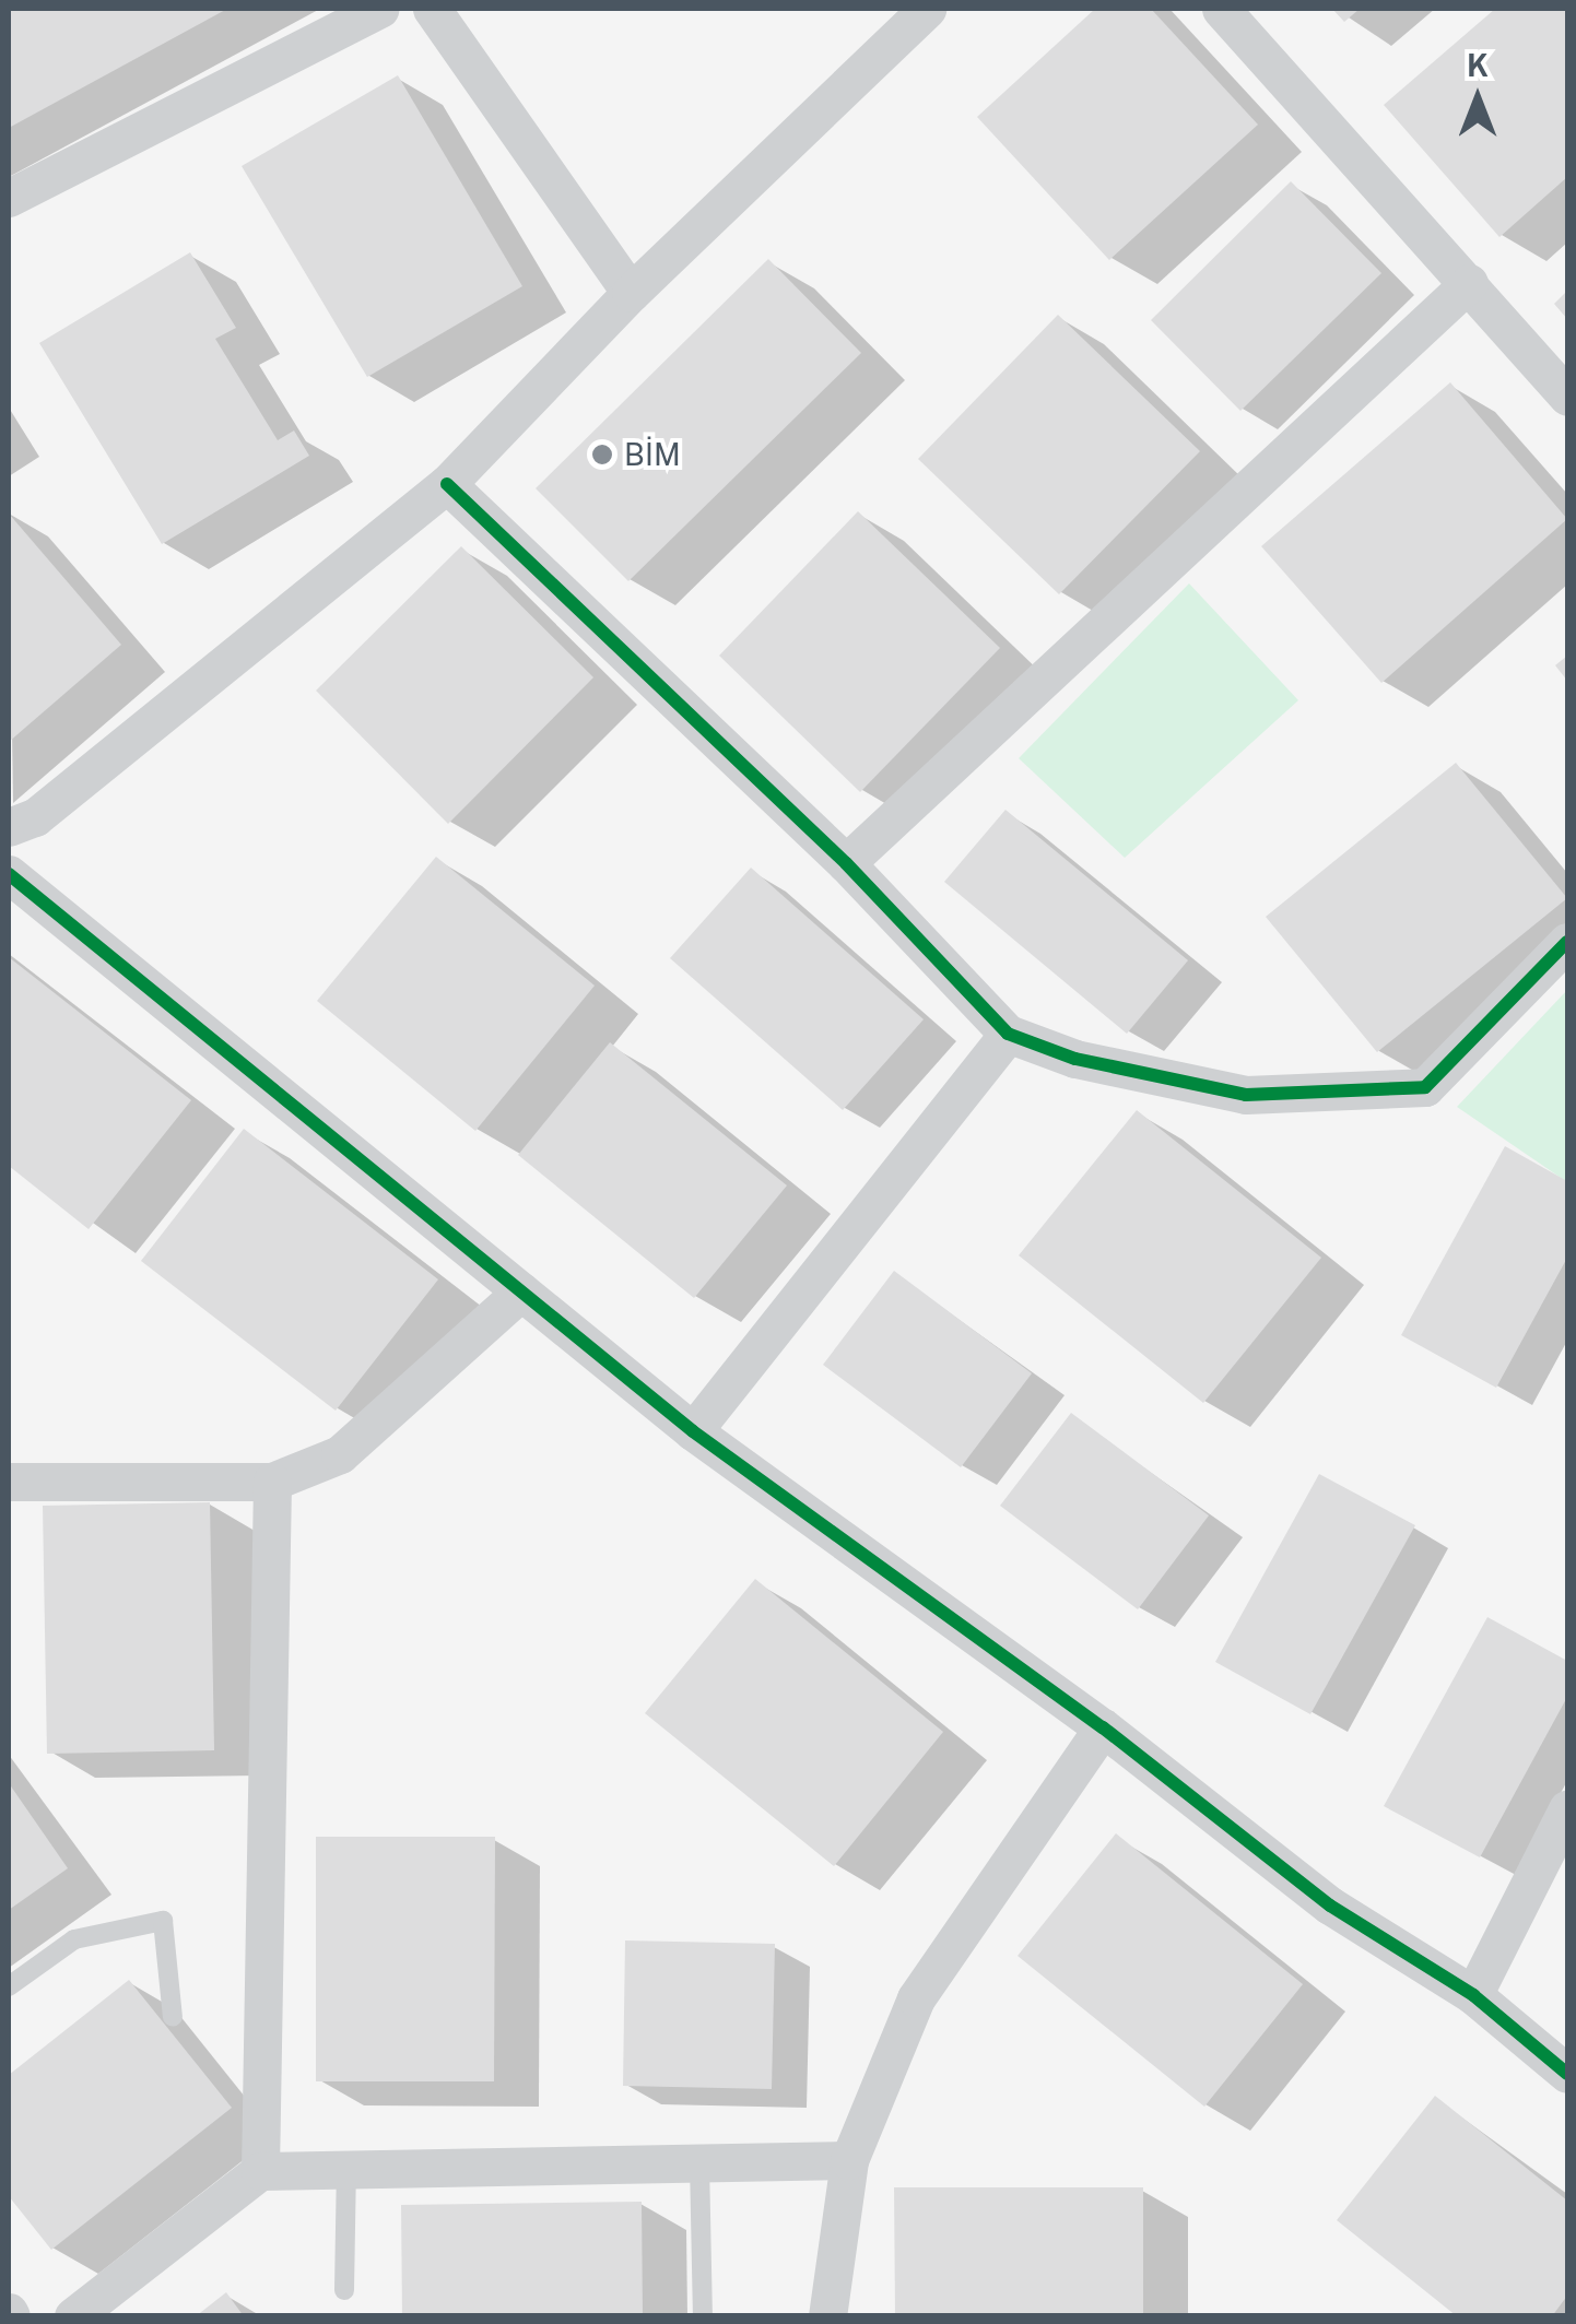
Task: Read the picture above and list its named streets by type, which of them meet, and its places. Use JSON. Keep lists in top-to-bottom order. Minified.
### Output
{"places":["BİM"],"north":"top"}
